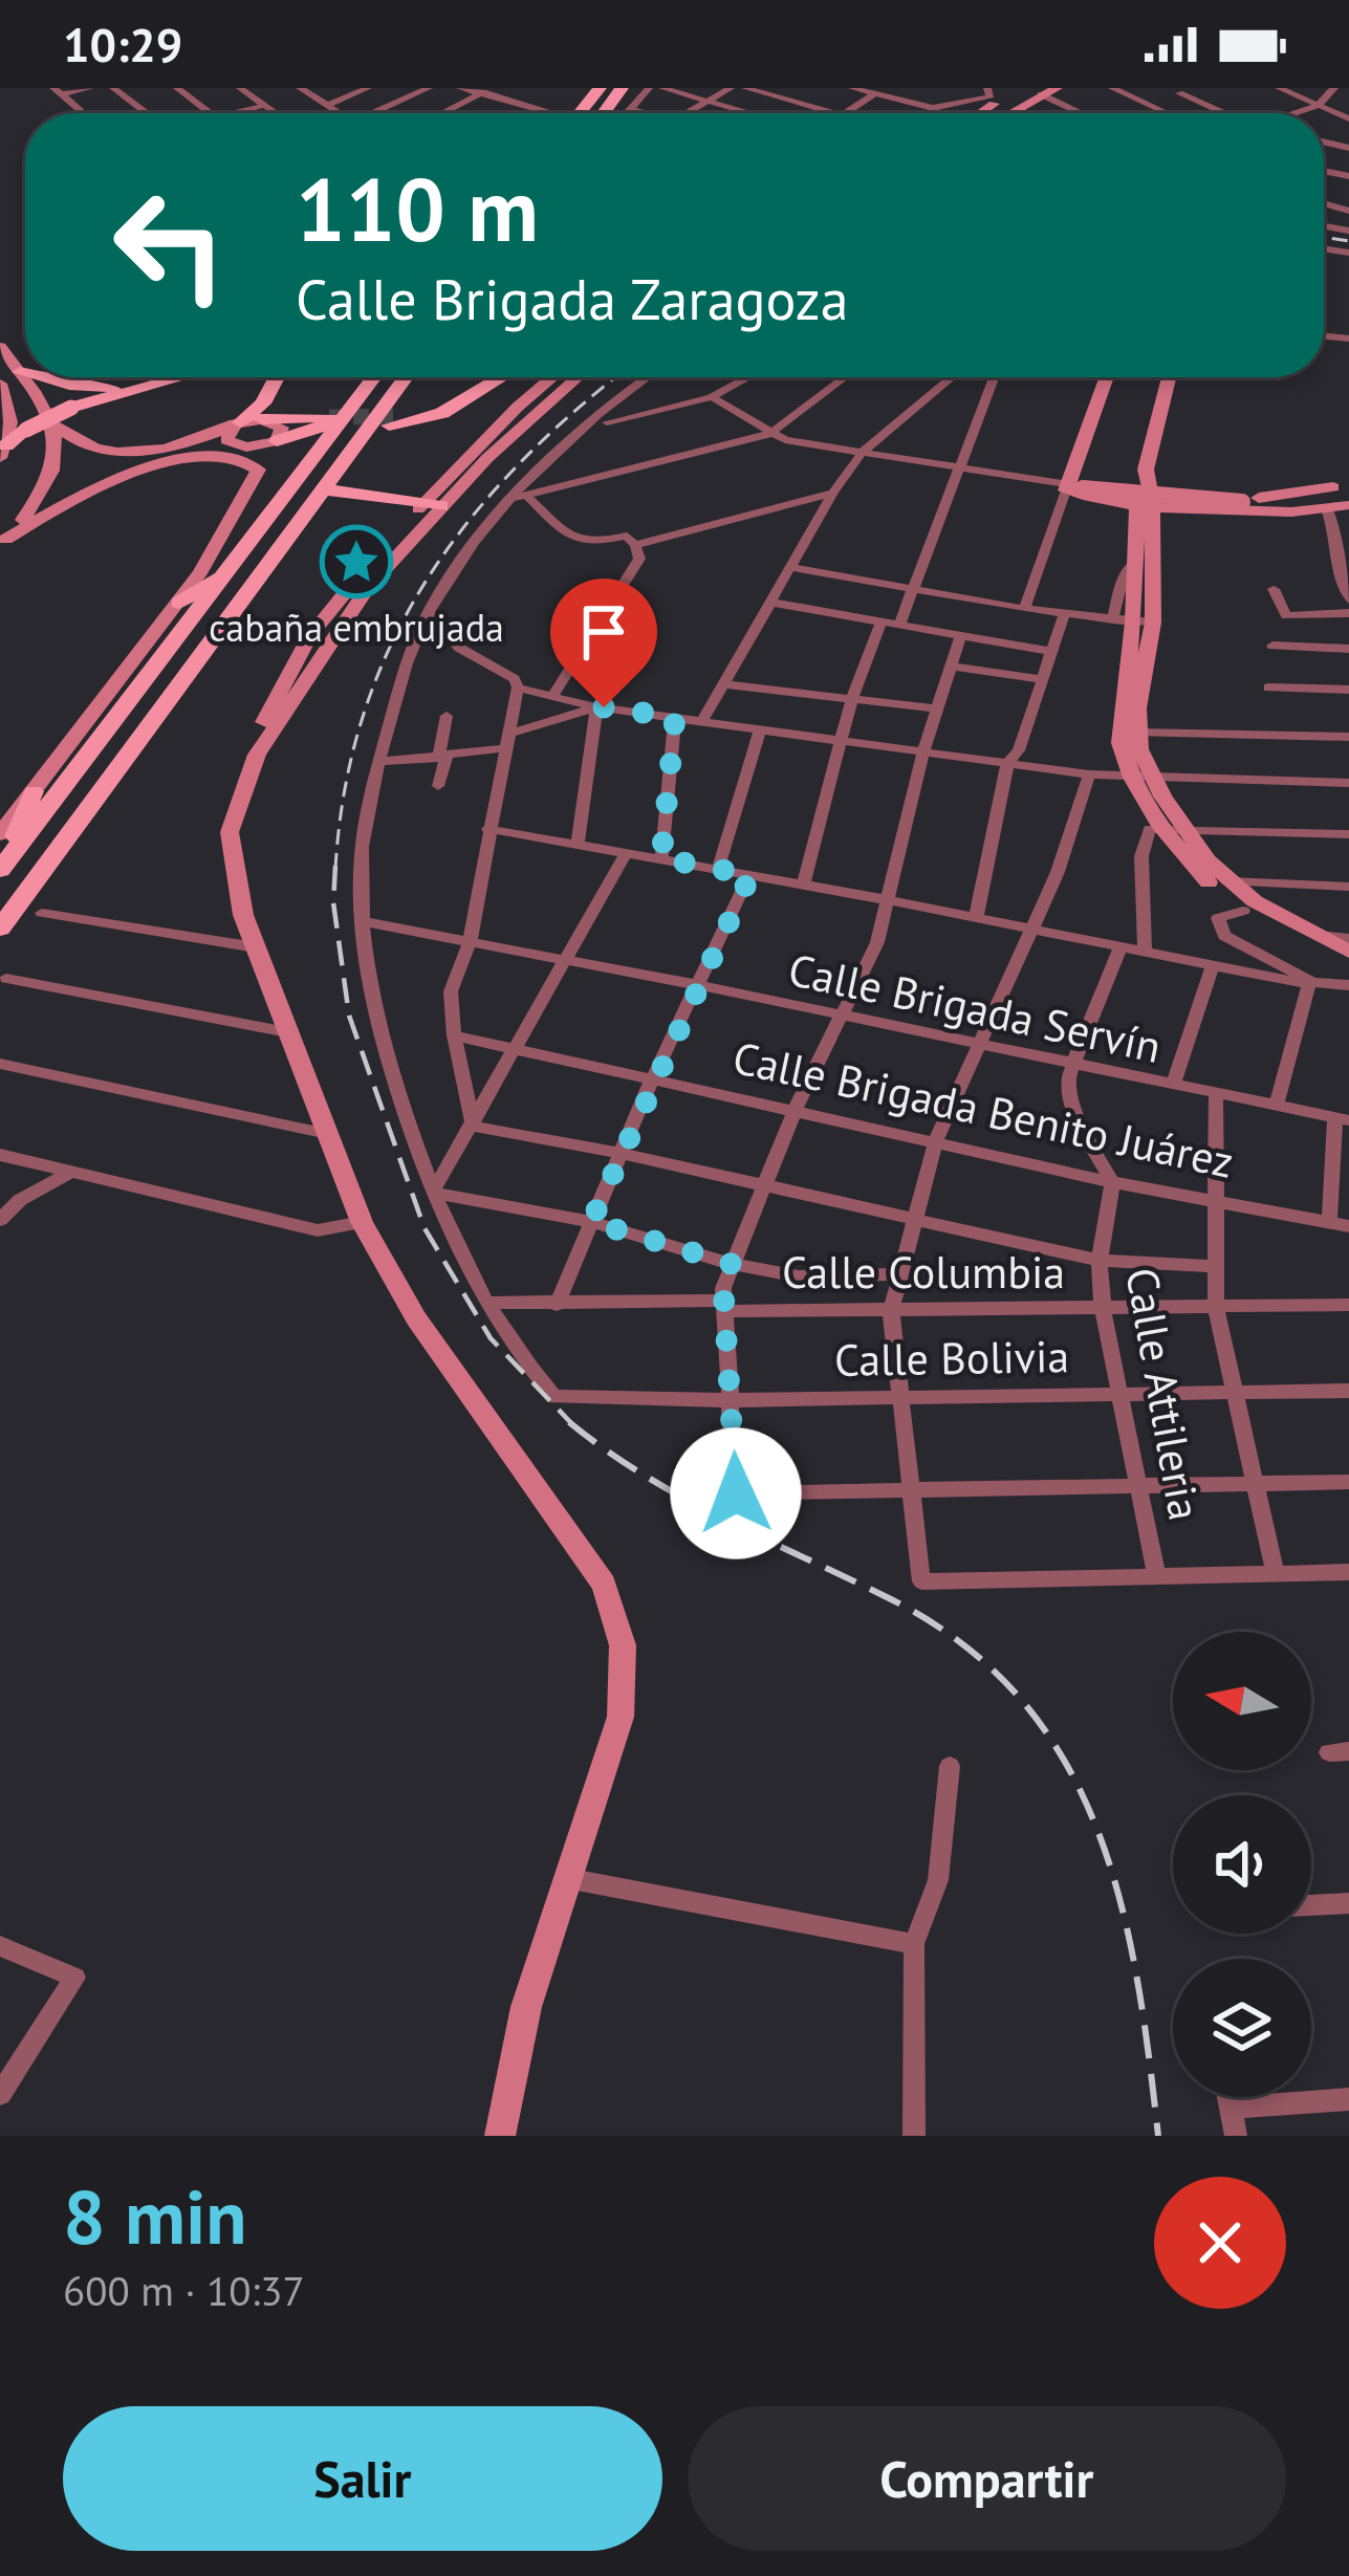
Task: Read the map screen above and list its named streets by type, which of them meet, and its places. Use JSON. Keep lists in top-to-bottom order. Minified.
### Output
{"streets":{"street":["Calle Brigada Servín","Calle Brigada Benito Juárez","Calle Columbia","Calle Bolivia","Calle Attileria"]},"crossings":[["Calle Brigada Benito Juárez","Calle Attileria"],["Calle Columbia","Calle Bolivia"],["Calle Columbia","Calle Attileria"],["Calle Bolivia","Calle Attileria"]],"places":{"place":["cabaña embrujada"]},"north":"left","page":{"status":"10:29","turn":["110 m","Calle Brigada Zaragoza"],"heading":["8 min","600 m · 10:37"],"buttons":["Salir","Compartir"]}}
